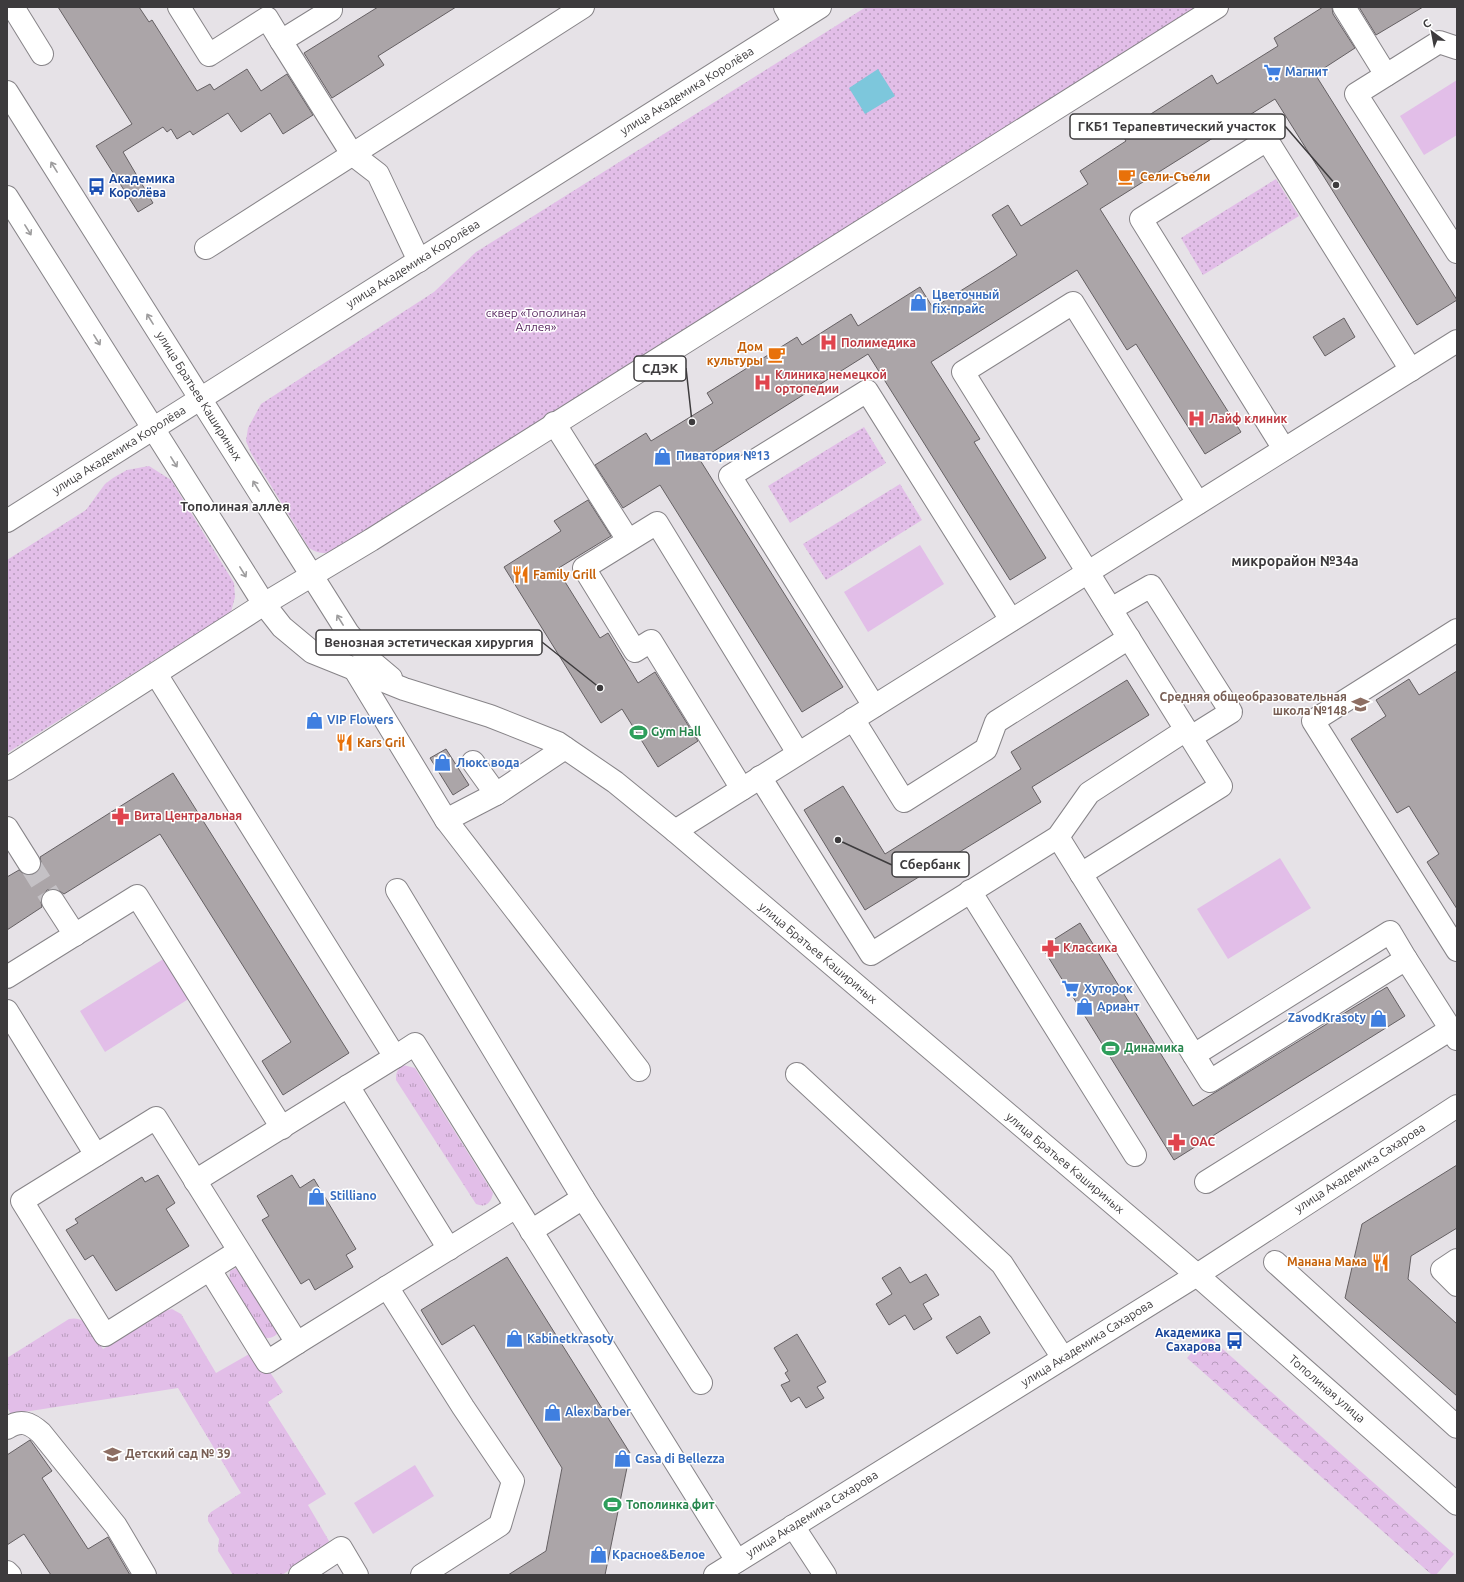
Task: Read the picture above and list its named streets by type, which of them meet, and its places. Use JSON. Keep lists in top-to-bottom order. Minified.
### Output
{"streets":{"main road":["улица Академика Королёва","улица Братьев Кашириных","улица Академика Сахарова","Тополиная улица"]},"crossings":[["улица Академика Королёва","улица Братьев Кашириных"],["улица Братьев Кашириных","улица Академика Сахарова"],["улица Братьев Кашириных","Тополиная улица"],["улица Академика Сахарова","Тополиная улица"]],"districts":["Тополиная аллея","микрорайон №34а"],"parks":["сквер «Тополиная Аллея»"],"places":{"supermarket":["Магнит","Хуторок"],"cafe":["Сели-Съели","Дом культуры"],"other":["ГКБ1 Терапевтический участок","СДЭК","Венозная эстетическая хирургия","Сбербанк"],"bus stop":["Академика Королёва","Академика Сахарова"],"shop":["Цветочный fix-прайс","Пиватория №13","VIP Flowers","Люкс вода","Ариант","ZavodKrasoty","Stilliano","Kabinetkrasoty","Alex barber","Casa di Bellezza","Красное&Белое"],"hospital":["Полимедика","Клиника немецкой ортопедии","Лайф клиник"],"restaurant":["Family Grill","Kars Gril","Манана Мама"],"school or university":["Средняя общеобразовательная школа №148","Детский сад № 39"],"sports":["Gym Hall","Динамика","Тополинка фит"],"pharmacy":["Вита Центральная","Классика","ОАС"]},"north":"top left"}
